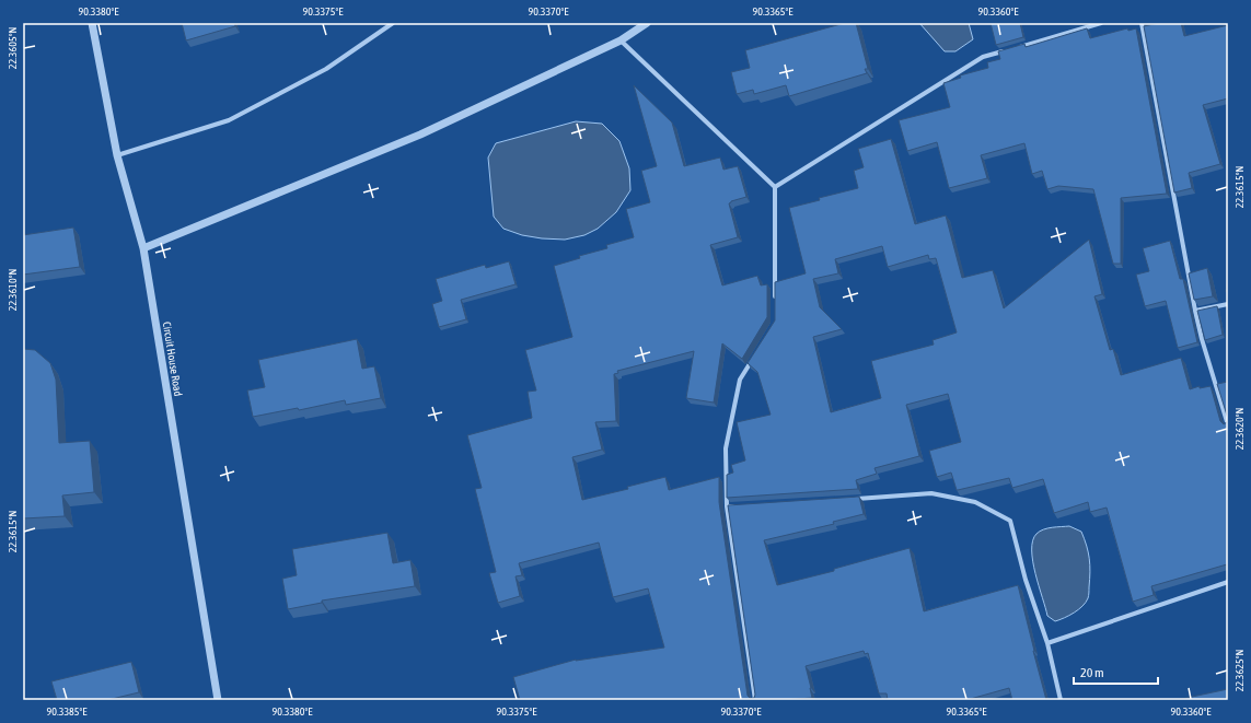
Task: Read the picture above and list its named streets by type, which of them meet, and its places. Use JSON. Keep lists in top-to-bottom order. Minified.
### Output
{"streets":{"street":["Circuit House Road"]},"scale_bar":"20 m","coordinates":["90.3380°E","90.3375°E","90.3370°E","90.3365°E","90.3360°E","22.3605°N","22.3615°N","22.3610°N","22.3620°N","22.3625°N","90.3385°E"]}
